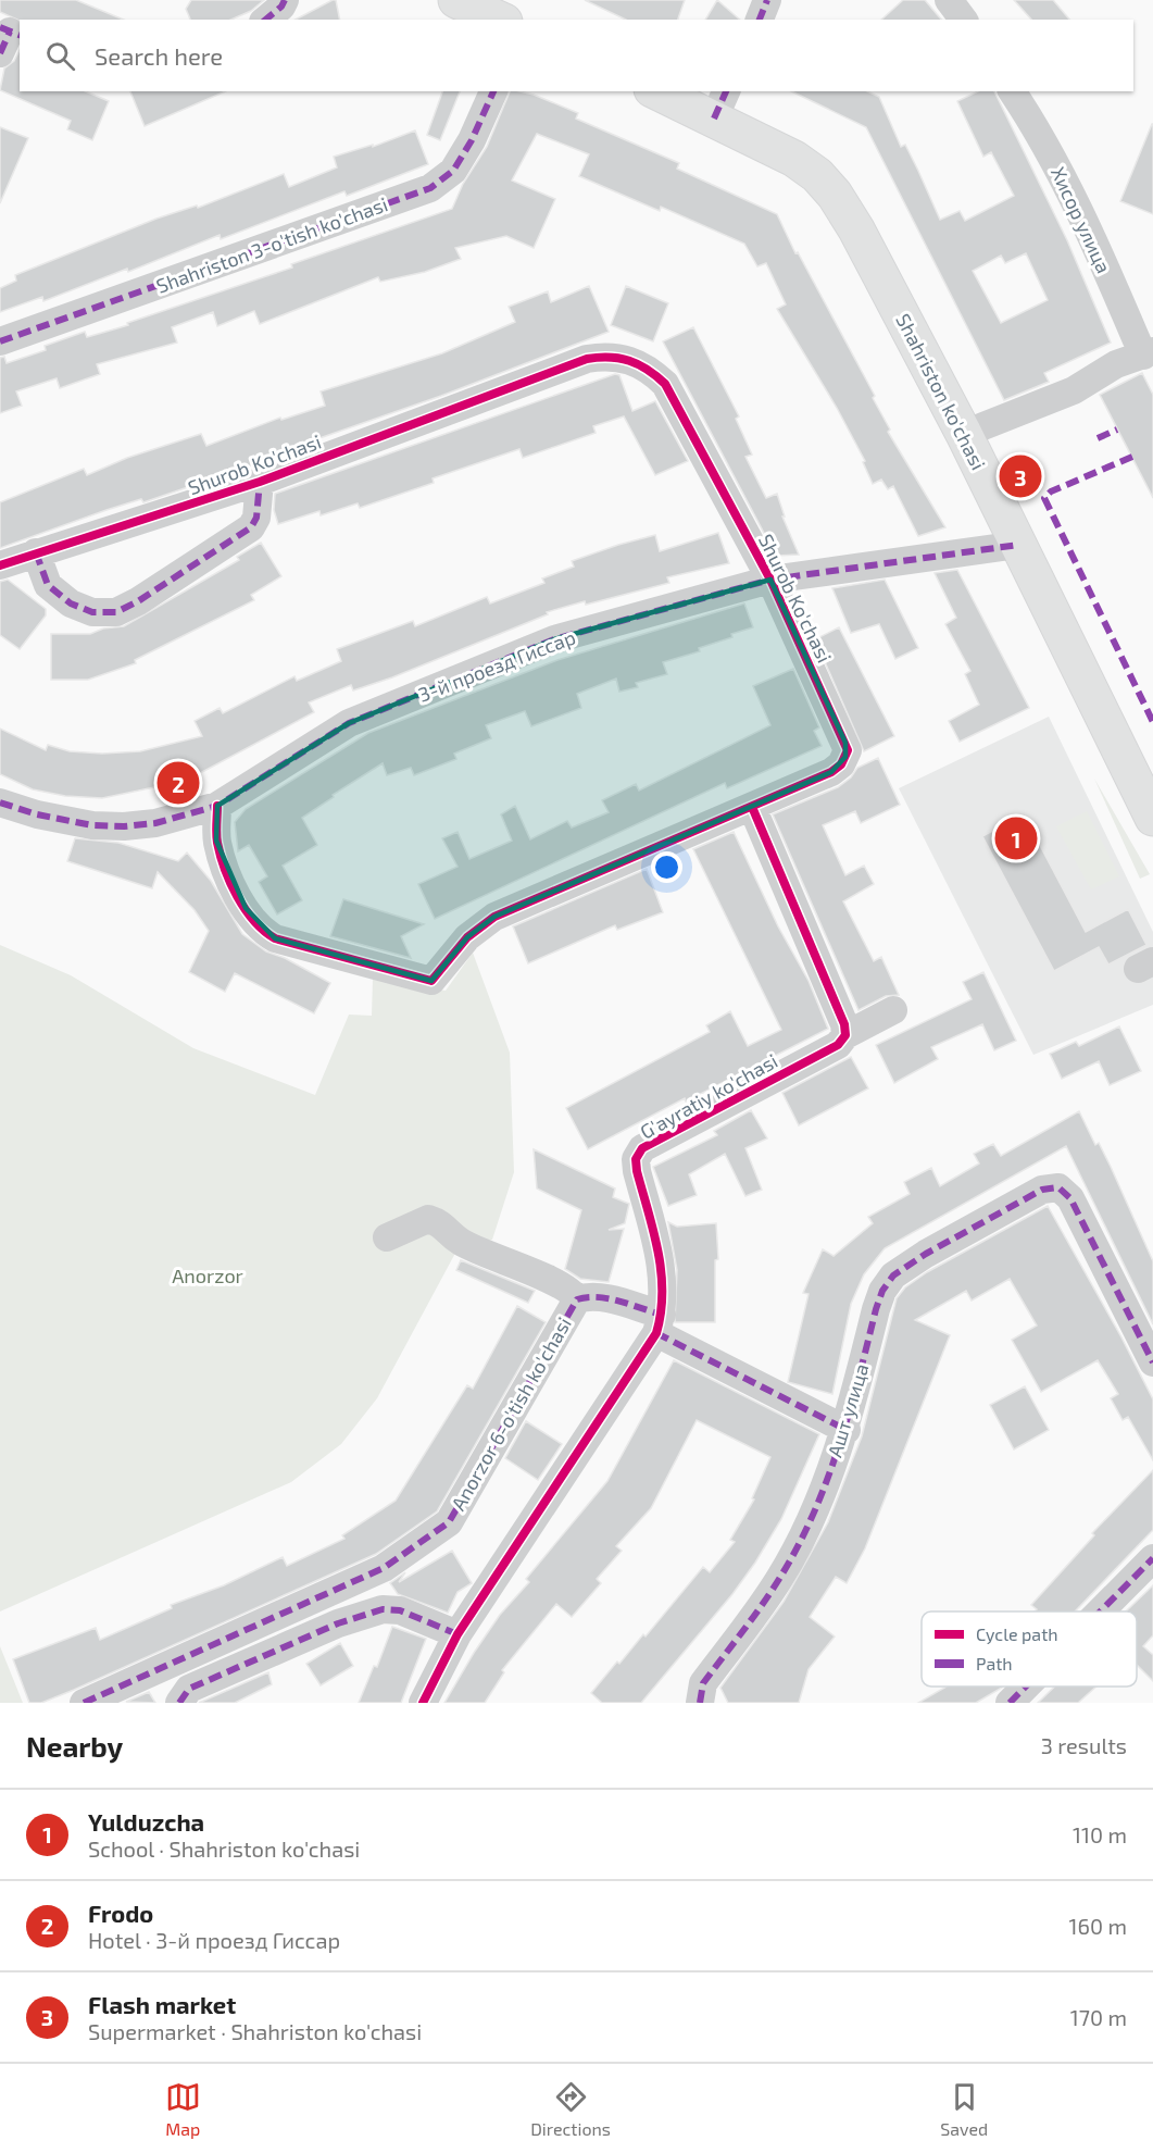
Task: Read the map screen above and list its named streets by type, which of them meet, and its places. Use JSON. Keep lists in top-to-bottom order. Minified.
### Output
{"streets":{"main road":["Shahriston ko'chasi"],"street":["Хисор улица","Shahriston 3-o'tish ko'chasi","Shurob Ko'chasi","3-й проезд Гиссар","G'ayratiy ko'chasi","Ашт улица","Anorzor 6-o'tish ko'chasi"]},"crossings":[["Хисор улица","Shahriston ko'chasi"],["Shahriston ko'chasi","3-й проезд Гиссар"],["Shurob Ko'chasi","3-й проезд Гиссар"],["G'ayratiy ko'chasi","Anorzor 6-o'tish ko'chasi"],["Ашт улица","Anorzor 6-o'tish ko'chasi"]],"parks":["Anorzor"],"legend":["Cycle path","Path"],"page":{"search":"Search here","pins":["3","2","1"],"heading":["Nearby","3 results"],"list":[{"mark":"1","name":"Yulduzcha","note":"School · Shahriston ko'chasi","value":"110 m"},{"mark":"2","name":"Frodo","note":"Hotel · 3-й проезд Гиссар","value":"160 m"},{"mark":"3","name":"Flash market","note":"Supermarket · Shahriston ko'chasi","value":"170 m"}],"nav":["Map","Directions","Saved"]}}
